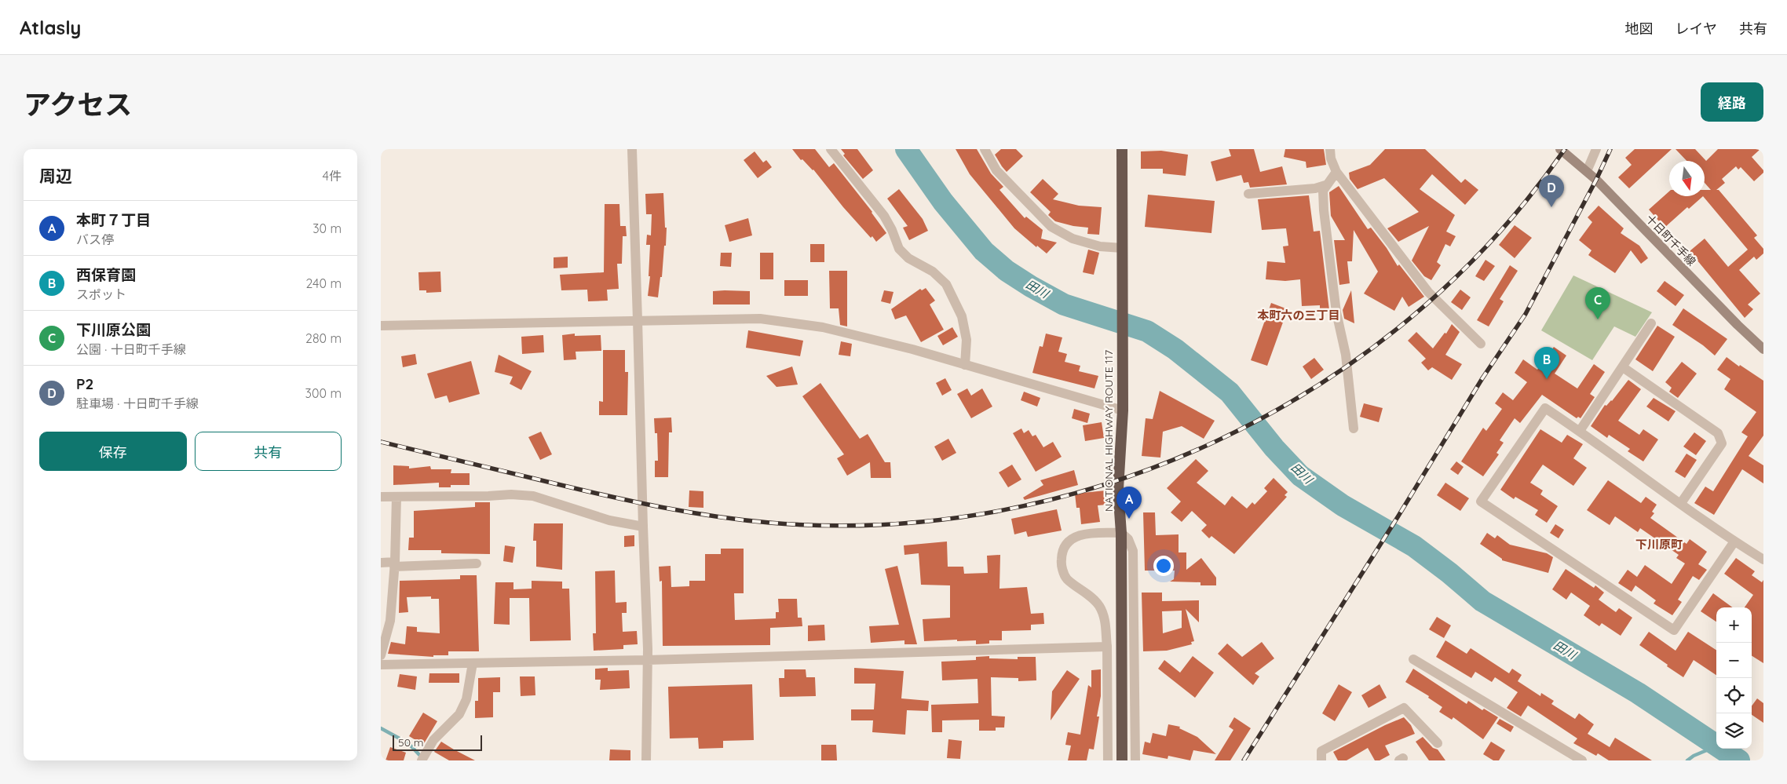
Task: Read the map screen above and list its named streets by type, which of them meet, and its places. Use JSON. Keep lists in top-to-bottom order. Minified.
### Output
{"streets":{"highway":["NATIONAL HIGHWAY ROUTE 117"],"main road":["十日町千手線"]},"districts":["本町六の三丁目","下川原町"],"water":["田川"],"scale_bar":"50 m","north":"bottom","page":{"header":"Atlasly","nav":["地図","レイヤ","共有"],"title":"アクセス","buttons":["経路",["保存","共有"]],"heading":["周辺","4件"],"pins":["D","C","B","A"],"list":[{"mark":"A","name":"本町７丁目","note":"バス停","value":"30 m"},{"mark":"B","name":"西保育園","note":"スポット","value":"240 m"},{"mark":"C","name":"下川原公園","note":"公園 · 十日町千手線","value":"280 m"},{"mark":"D","name":"P2","note":"駐車場 · 十日町千手線","value":"300 m"}],"map_buttons":["+","−"],"scale":"50 m"}}
